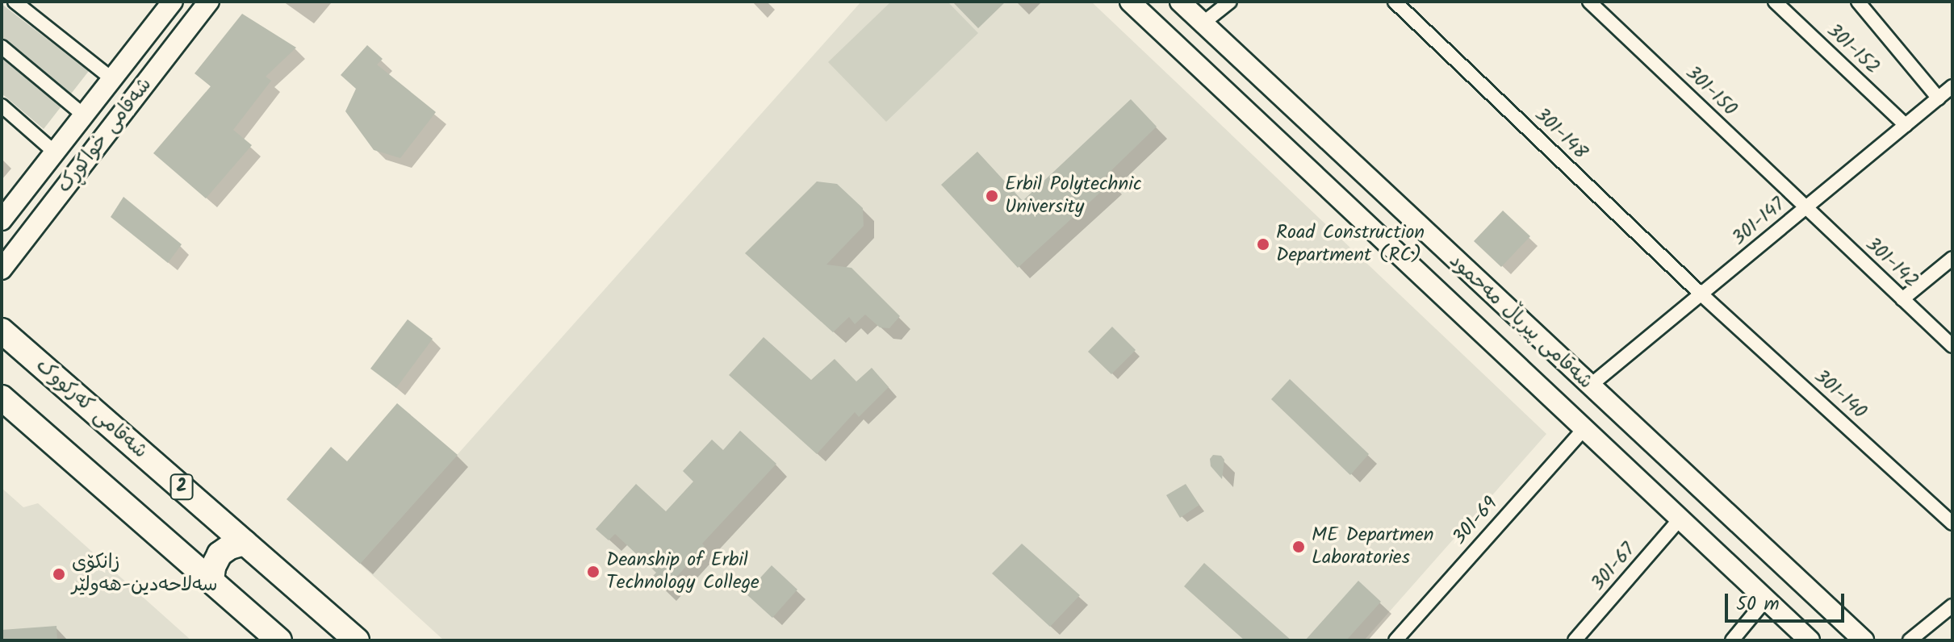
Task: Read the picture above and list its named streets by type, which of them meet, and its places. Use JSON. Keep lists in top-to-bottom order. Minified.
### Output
{"streets":{"highway":["شەقامی کەرکووک","2"],"main road":["شەقامی خواکوڕک","شەقامی پیرباڵ مەحمود"],"street":["301-152","301-150","301-148","301-147","301-142","301-140","301-69","301-67"]},"crossings":[["301-152","301-147"],["301-150","301-147"],["301-150","301-142"],["301-148","301-147"],["301-148","301-140"],["301-147","301-142"],["301-147","شەقامی پیرباڵ مەحمود"],["301-147","301-140"],["شەقامی پیرباڵ مەحمود","301-69"],["شەقامی پیرباڵ مەحمود","301-67"]],"places":["Erbil Polytechnic University","Road Construction Department (RC)","ME Departmen Laboratories","Deanship of Erbil Technology College","زانکۆی سەلاحەدین-هەولێر"],"scale_bar":"50 m"}
